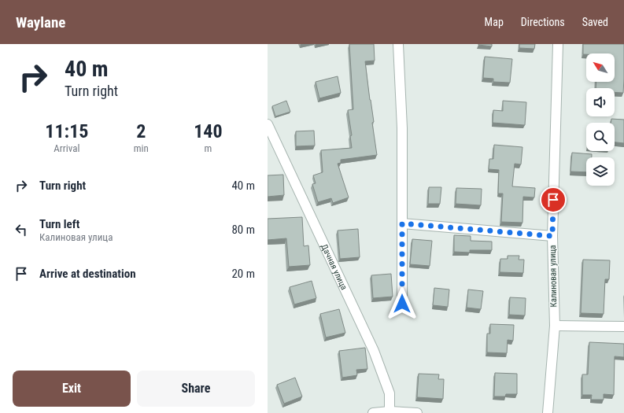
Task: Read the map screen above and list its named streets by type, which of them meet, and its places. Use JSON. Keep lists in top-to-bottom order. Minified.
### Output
{"streets":{"street":["Дачная улица","Калиновая улица"]},"north":"top left","page":{"header":"Waylane","nav":["Map","Directions","Saved"],"turn":["40 m","Turn right"],"eta":["11:15","Arrival","2","min","140","m"],"list":[{"name":"Turn right","value":"40 m"},{"name":"Turn left","note":"Калиновая улица","value":"80 m"},{"name":"Arrive at destination","value":"20 m"}],"buttons":["Exit","Share"]}}
